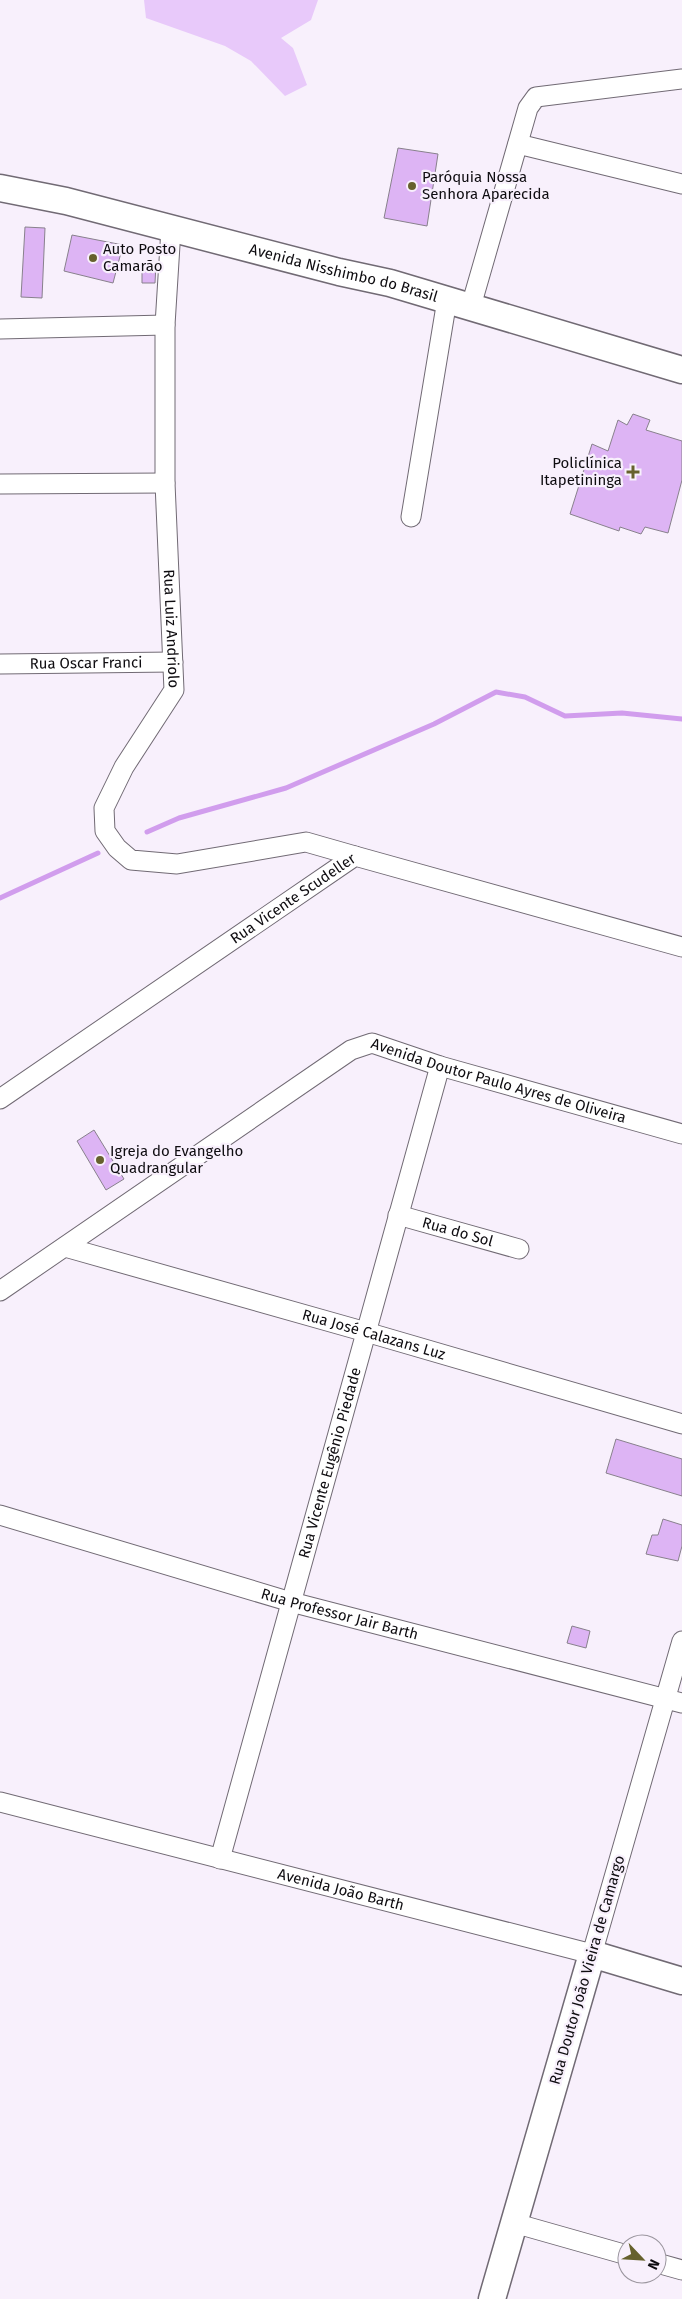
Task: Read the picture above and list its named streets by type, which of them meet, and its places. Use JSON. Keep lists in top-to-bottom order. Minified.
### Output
{"streets":{"main road":["Avenida Nisshimbo do Brasil","Avenida João Barth","Rua Doutor João Vieira de Camargo"],"street":["Rua Luiz Andriolo","Rua Oscar Franci","Rua Vicente Scudeller","Avenida Doutor Paulo Ayres de Oliveira","Rua do Sol","Rua José Calazans Luz","Rua Vicente Eugênio Piedade","Rua Professor Jair Barth"]},"crossings":[["Avenida Nisshimbo do Brasil","Rua Luiz Andriolo"],["Rua Luiz Andriolo","Rua Oscar Franci"],["Rua Luiz Andriolo","Rua Vicente Scudeller"],["Avenida Doutor Paulo Ayres de Oliveira","Rua José Calazans Luz"],["Avenida Doutor Paulo Ayres de Oliveira","Rua Vicente Eugênio Piedade"],["Rua do Sol","Rua Vicente Eugênio Piedade"],["Rua José Calazans Luz","Rua Vicente Eugênio Piedade"],["Rua Vicente Eugênio Piedade","Rua Professor Jair Barth"],["Rua Vicente Eugênio Piedade","Avenida João Barth"],["Rua Professor Jair Barth","Rua Doutor João Vieira de Camargo"],["Avenida João Barth","Rua Doutor João Vieira de Camargo"]],"places":{"other":["Paróquia Nossa Senhora Aparecida","Auto Posto Camarão","Igreja do Evangelho Quadrangular"],"health":["Policlínica Itapetininga"]},"north":"bottom right"}
